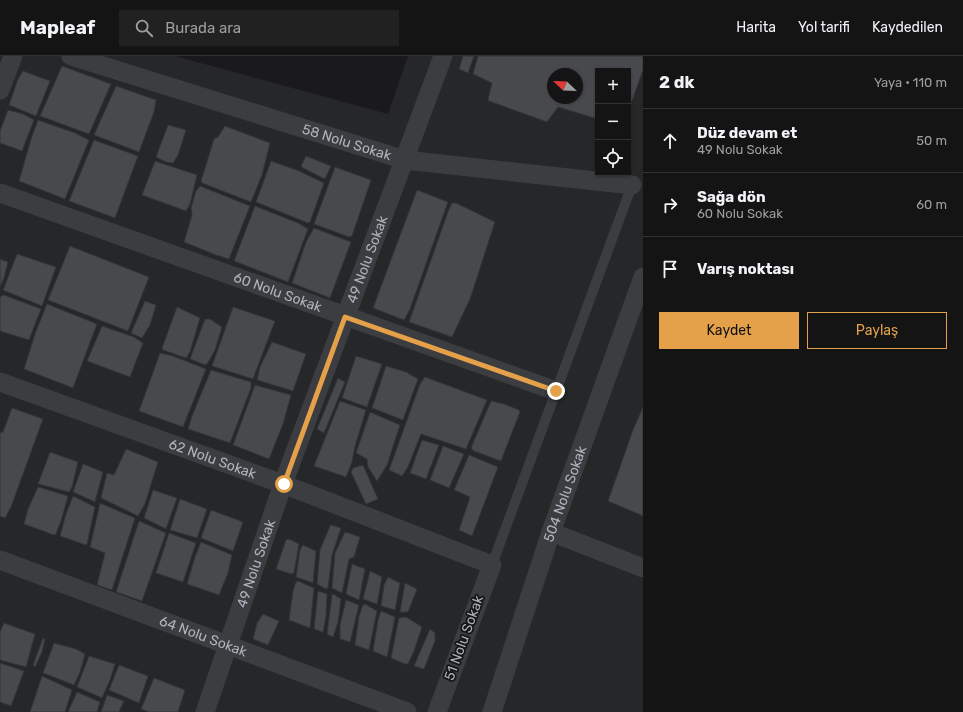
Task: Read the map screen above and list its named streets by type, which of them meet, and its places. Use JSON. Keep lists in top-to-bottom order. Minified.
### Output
{"streets":{"street":["58 Nolu Sokak","49 Nolu Sokak","60 Nolu Sokak","62 Nolu Sokak","504 Nolu Sokak","64 Nolu Sokak","51 Nolu Sokak"]},"crossings":[["58 Nolu Sokak","49 Nolu Sokak"],["49 Nolu Sokak","60 Nolu Sokak"],["49 Nolu Sokak","62 Nolu Sokak"],["49 Nolu Sokak","64 Nolu Sokak"],["62 Nolu Sokak","51 Nolu Sokak"]],"north":"top left","page":{"header":"Mapleaf","search":"Burada ara","nav":["Harita","Yol tarifi","Kaydedilen"],"heading":["2 dk","Yaya · 110 m"],"map_buttons":["+","−"],"list":[["Düz devam et","49 Nolu Sokak","50 m"],["Sağa dön","60 Nolu Sokak","60 m"],"Varış noktası"],"buttons":["Kaydet","Paylaş"]}}
